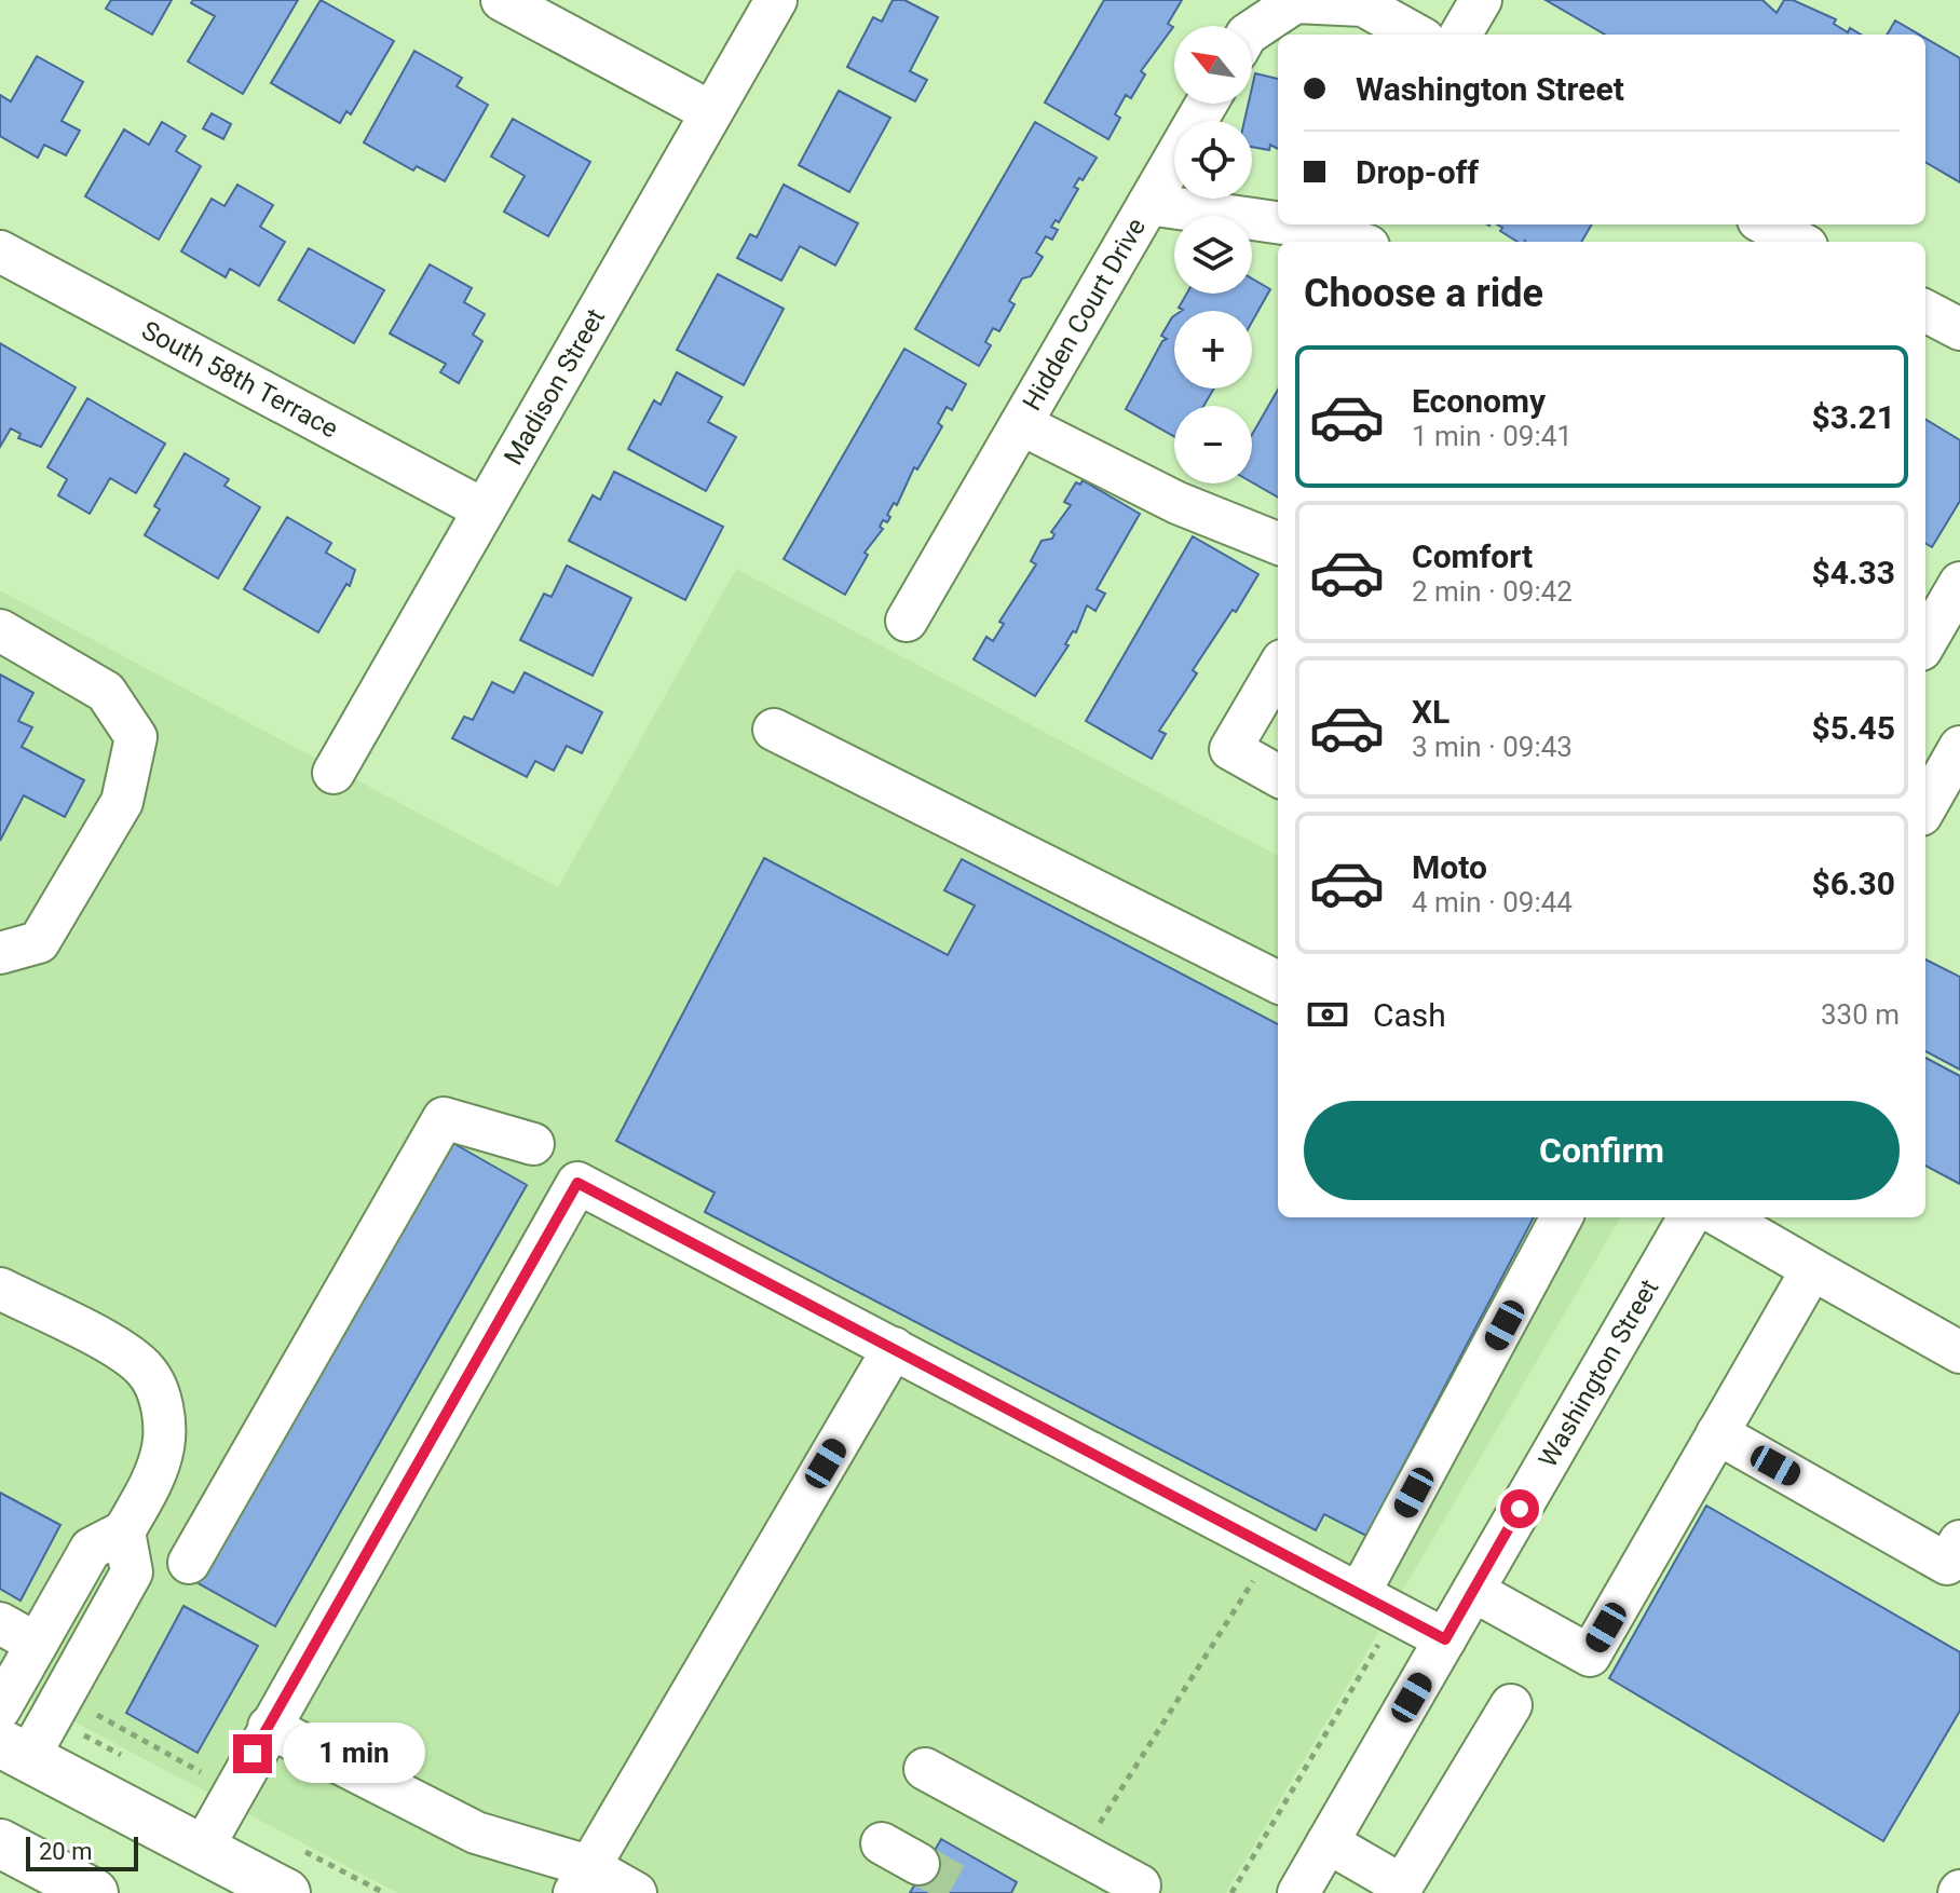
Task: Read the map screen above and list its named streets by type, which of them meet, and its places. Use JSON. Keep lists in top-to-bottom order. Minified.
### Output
{"streets":{"street":["Hidden Court Drive","South 58th Terrace","Madison Street","Washington Street"]},"crossings":[["South 58th Terrace","Madison Street"]],"scale_bar":"20 m","north":"top left","page":{"map_buttons":["+","−"],"banner":["Washington Street","Drop-off"],"heading":"Choose a ride","list":[{"name":"Economy","note":"1 min · 09:41","value":"$3.21"},{"name":"Comfort","note":"2 min · 09:42","value":"$4.33"},{"name":"XL","note":"3 min · 09:43","value":"$5.45"},{"name":"Moto","note":"4 min · 09:44","value":"$6.30"}],"pay":["Cash","330 m"],"buttons":"Confirm","bubble":"1 min","scale":"20 m"}}
